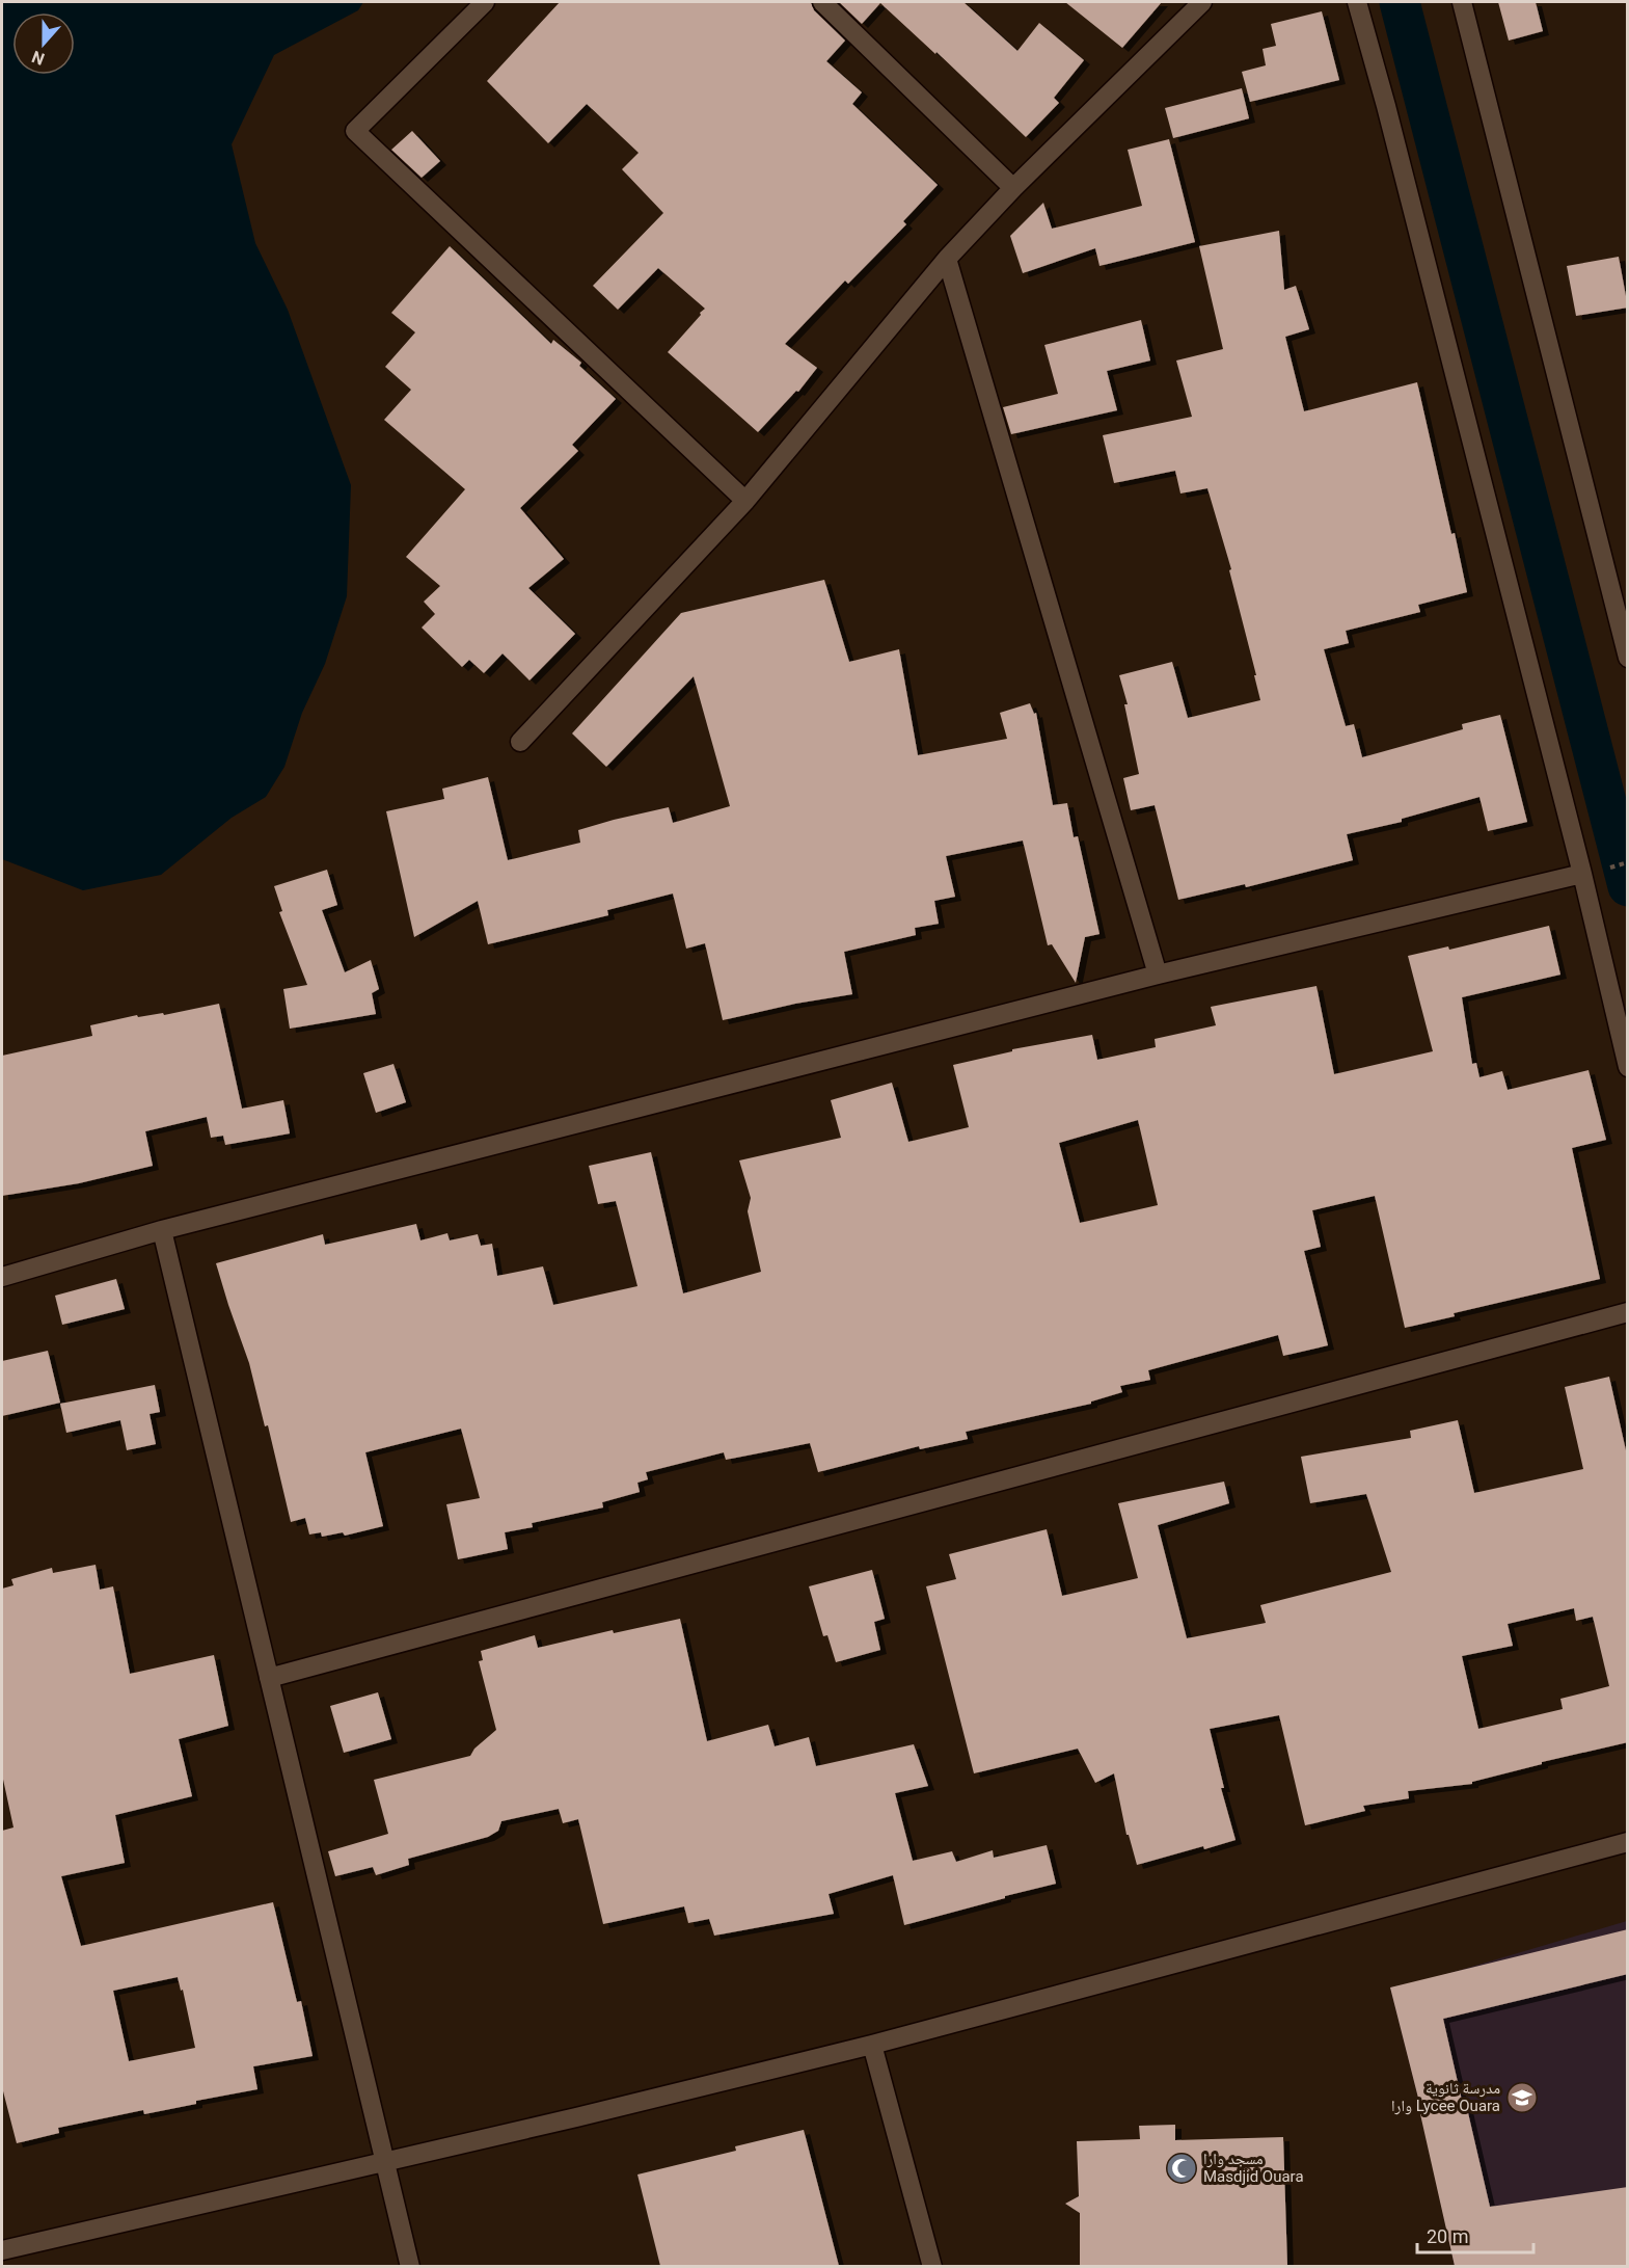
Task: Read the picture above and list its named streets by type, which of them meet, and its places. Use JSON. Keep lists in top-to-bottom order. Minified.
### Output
{"places":{"school or university":["مدرسة ثانوية وارا Lycee Ouara"],"mosque":["مسجد وارا Masdjid Ouara"]},"scale_bar":"20 m","north":"bottom"}
